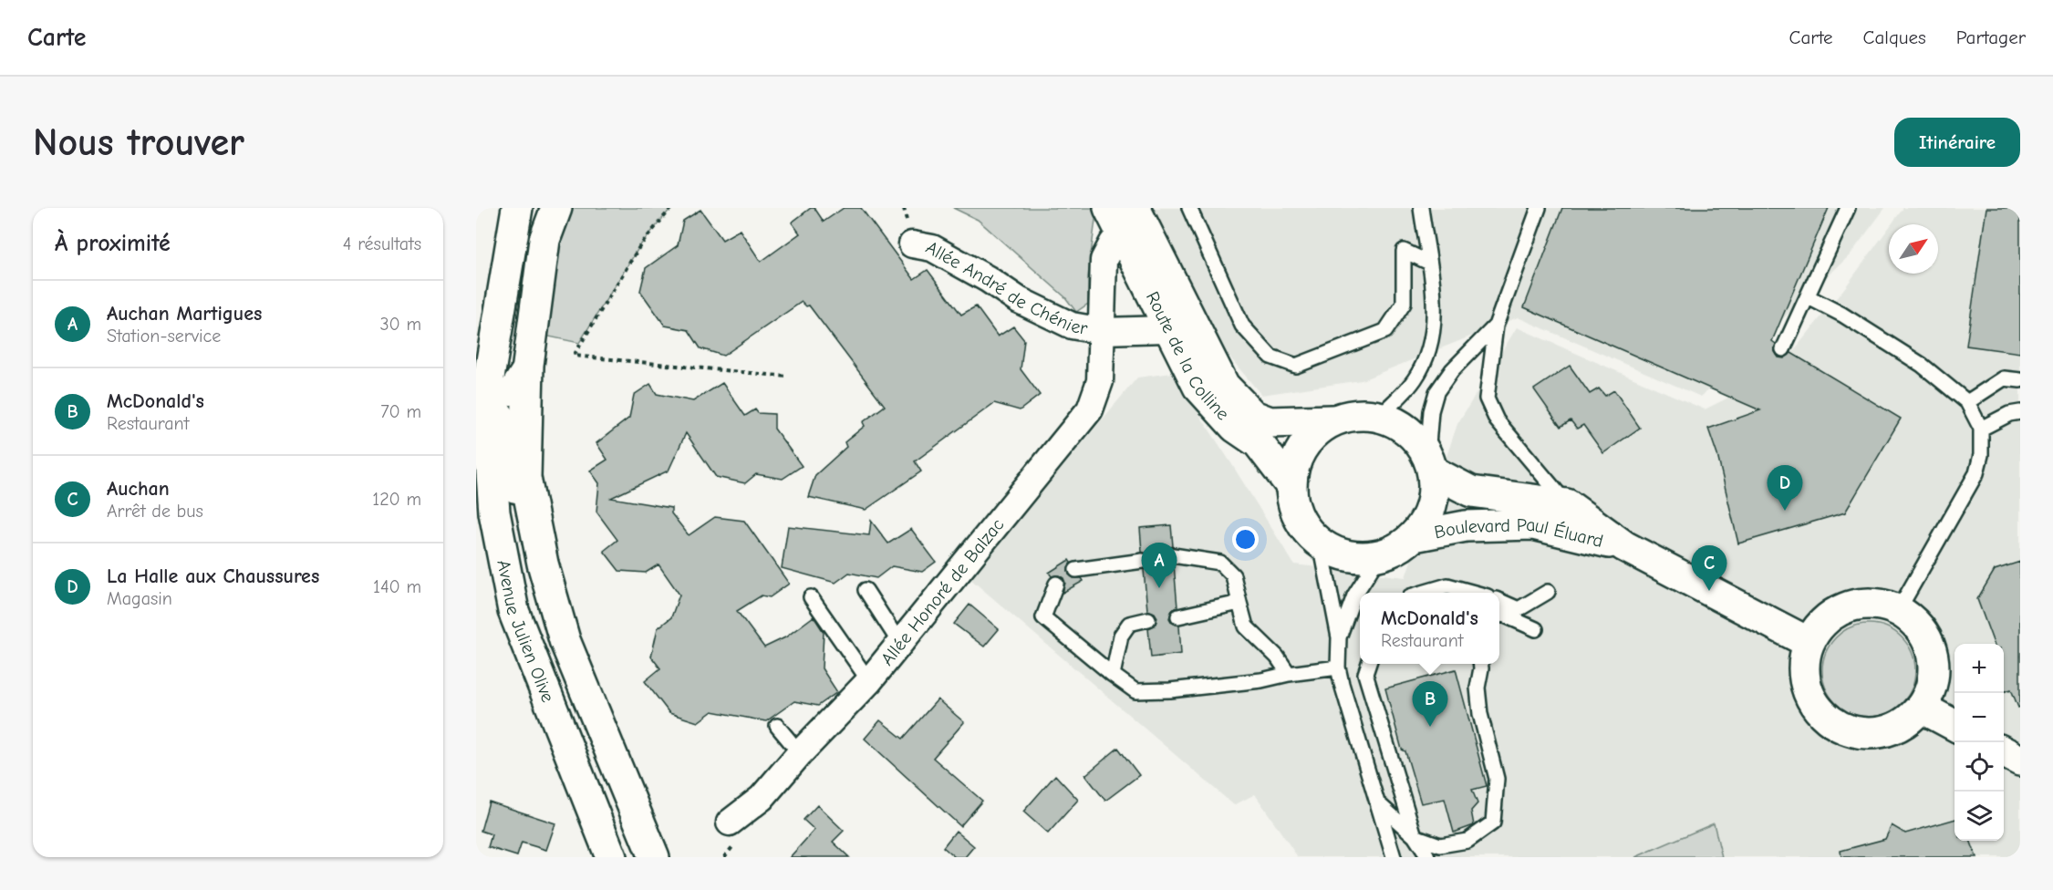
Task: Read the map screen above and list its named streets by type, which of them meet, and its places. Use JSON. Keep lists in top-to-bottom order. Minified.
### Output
{"streets":{"street":["Allée André de Chénier","Route de la Colline","Boulevard Paul Éluard","Allée Honoré de Balzac","Avenue Julien Olive"]},"crossings":[["Allée André de Chénier","Allée Honoré de Balzac"],["Route de la Colline","Boulevard Paul Éluard"],["Route de la Colline","Allée Honoré de Balzac"]],"north":"top right","page":{"header":"Carte","nav":["Carte","Calques","Partager"],"buttons":"Itinéraire","title":"Nous trouver","heading":["À proximité","4 résultats"],"list":[{"mark":"A","name":"Auchan Martigues","note":"Station-service","value":"30 m"},{"mark":"B","name":"McDonald's","note":"Restaurant","value":"70 m"},{"mark":"C","name":"Auchan","note":"Arrêt de bus","value":"120 m"},{"mark":"D","name":"La Halle aux Chaussures","note":"Magasin","value":"140 m"}],"pins":["D","A","C","B"],"popup":["McDonald's","Restaurant"],"map_buttons":["+","−"]}}
